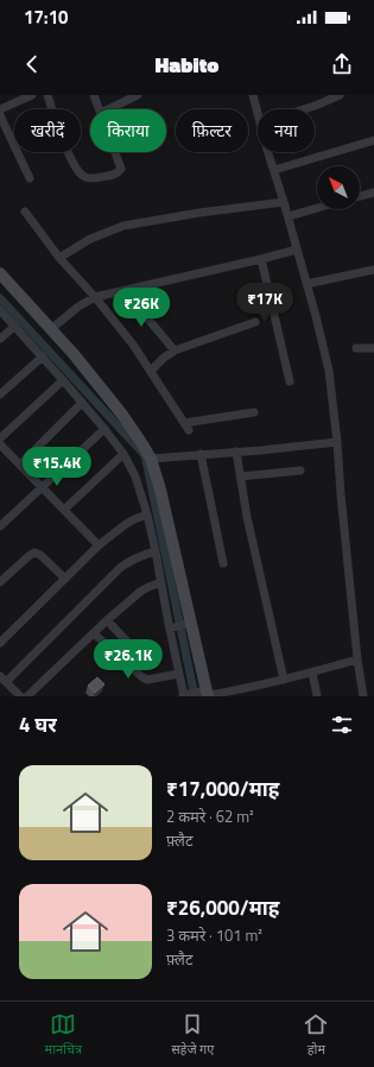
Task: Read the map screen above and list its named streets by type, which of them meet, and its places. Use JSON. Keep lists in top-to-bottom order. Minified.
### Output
{"north":"top left","page":{"status":"17:10","header":"Habito","chip":["खरीदें","किराया","फ़िल्टर","नया"],"price":["₹17K","₹26K","₹15.4K","₹26.1K"],"heading":"4 घर","list":[{"name":"₹17,000/माह","note":"2 कमरे · 62 m² · फ़्लैट"},{"name":"₹26,000/माह","note":"3 कमरे · 101 m² · फ़्लैट"}],"tabs":["मानचित्र","सहेजे गए","होम"]}}
